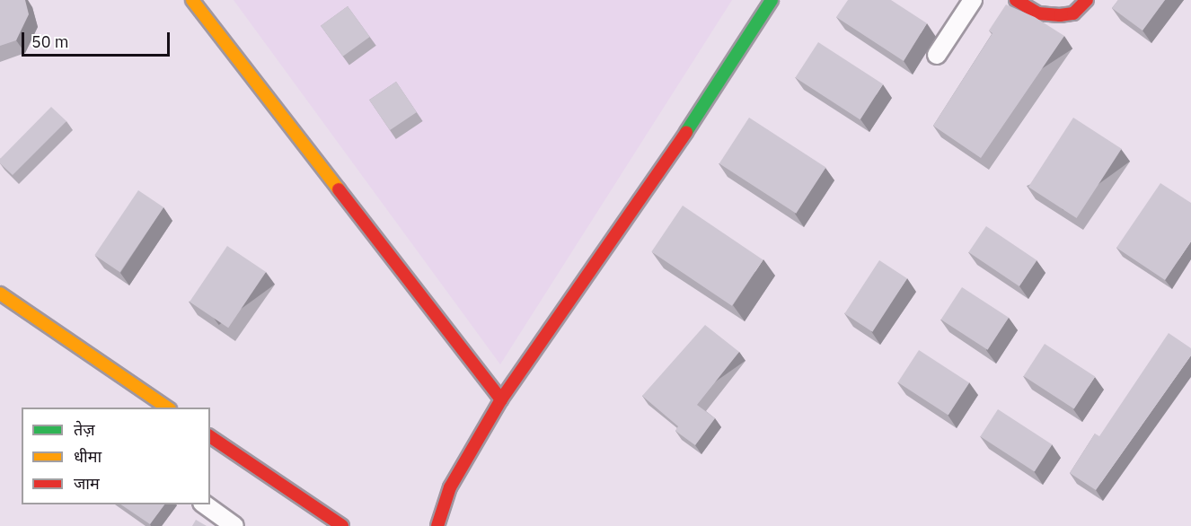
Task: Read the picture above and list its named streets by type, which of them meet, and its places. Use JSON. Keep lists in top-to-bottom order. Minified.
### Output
{"legend":["तेज़","धीमा","जाम"],"scale_bar":"50 m"}
